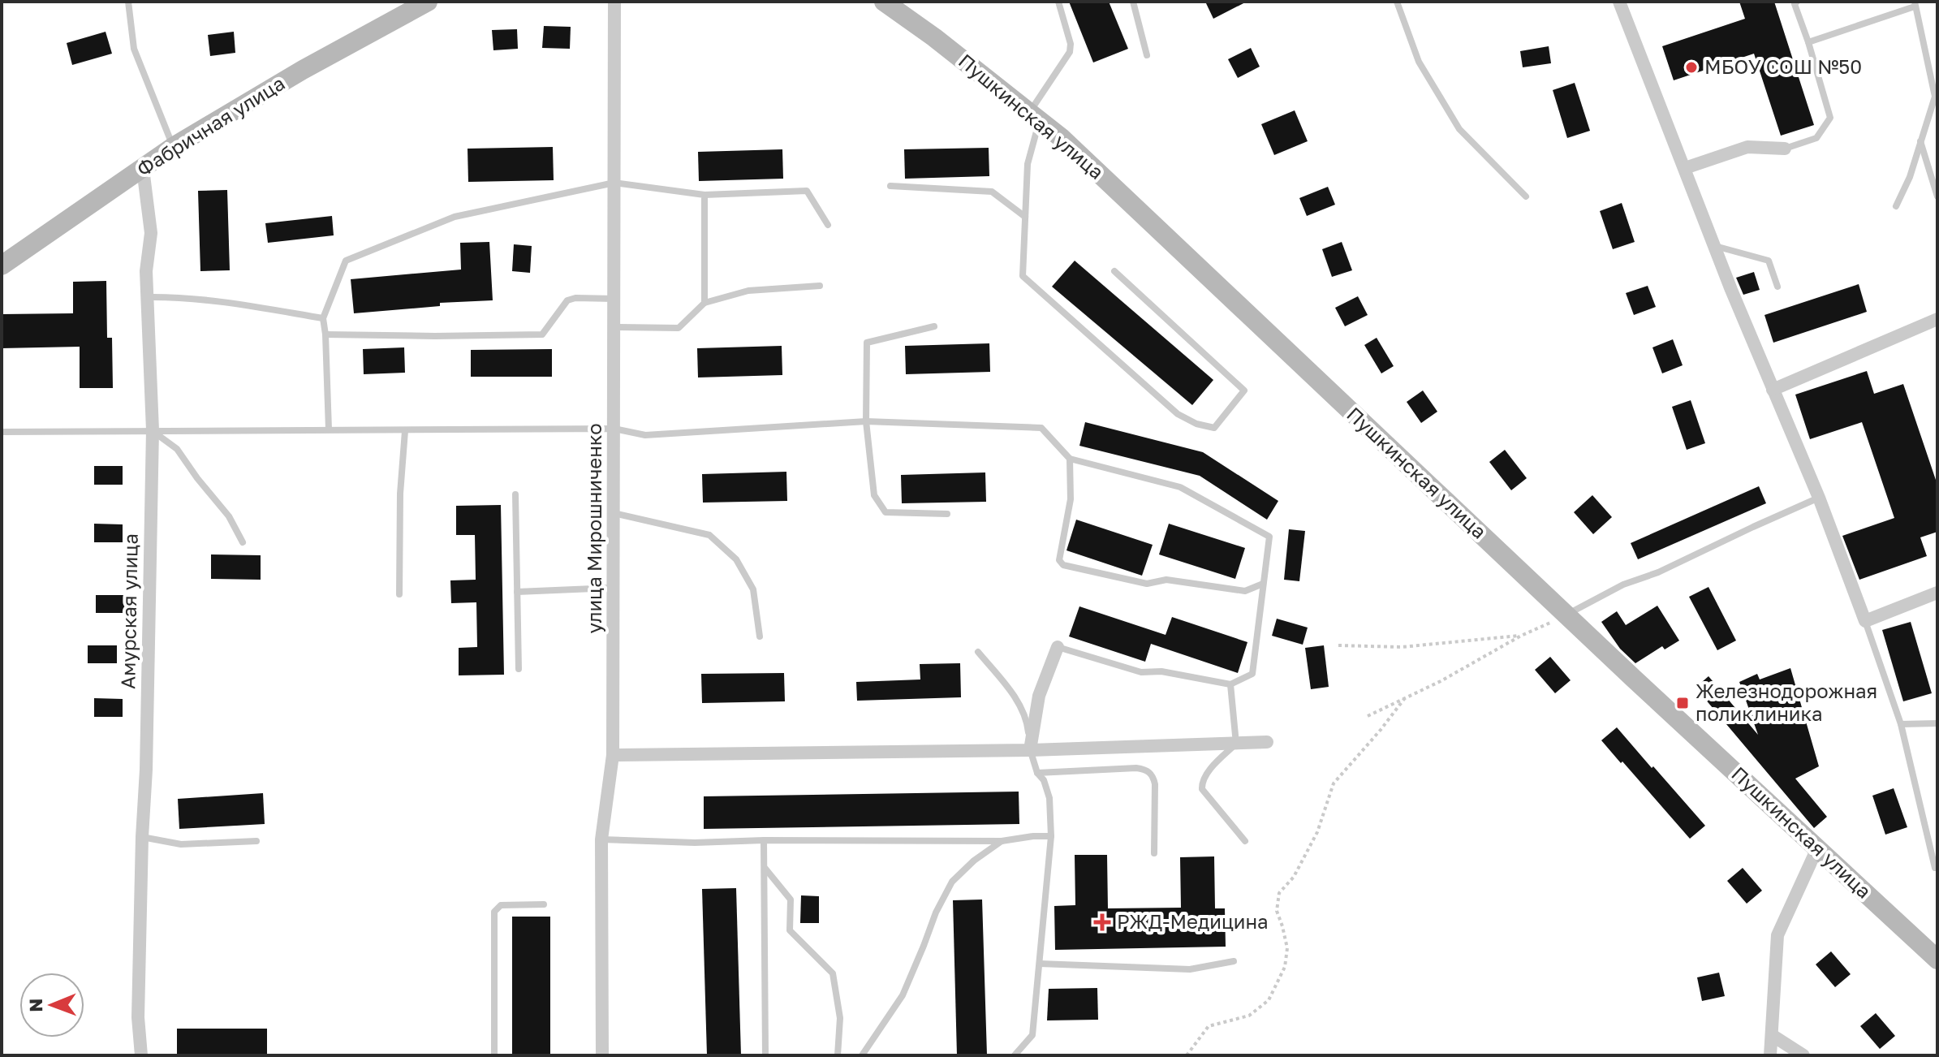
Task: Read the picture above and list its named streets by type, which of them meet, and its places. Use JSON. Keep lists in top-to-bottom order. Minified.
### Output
{"streets":{"main road":["Пушкинская улица","Фабричная улица"],"street":["улица Мирошниченко","Амурская улица"]},"crossings":[["Фабричная улица","Амурская улица"]],"places":{"other":["МБОУ СОШ №50"],"transit":["Железнодорожная поликлиника"],"health":["РЖД-Медицина"]},"north":"left"}
